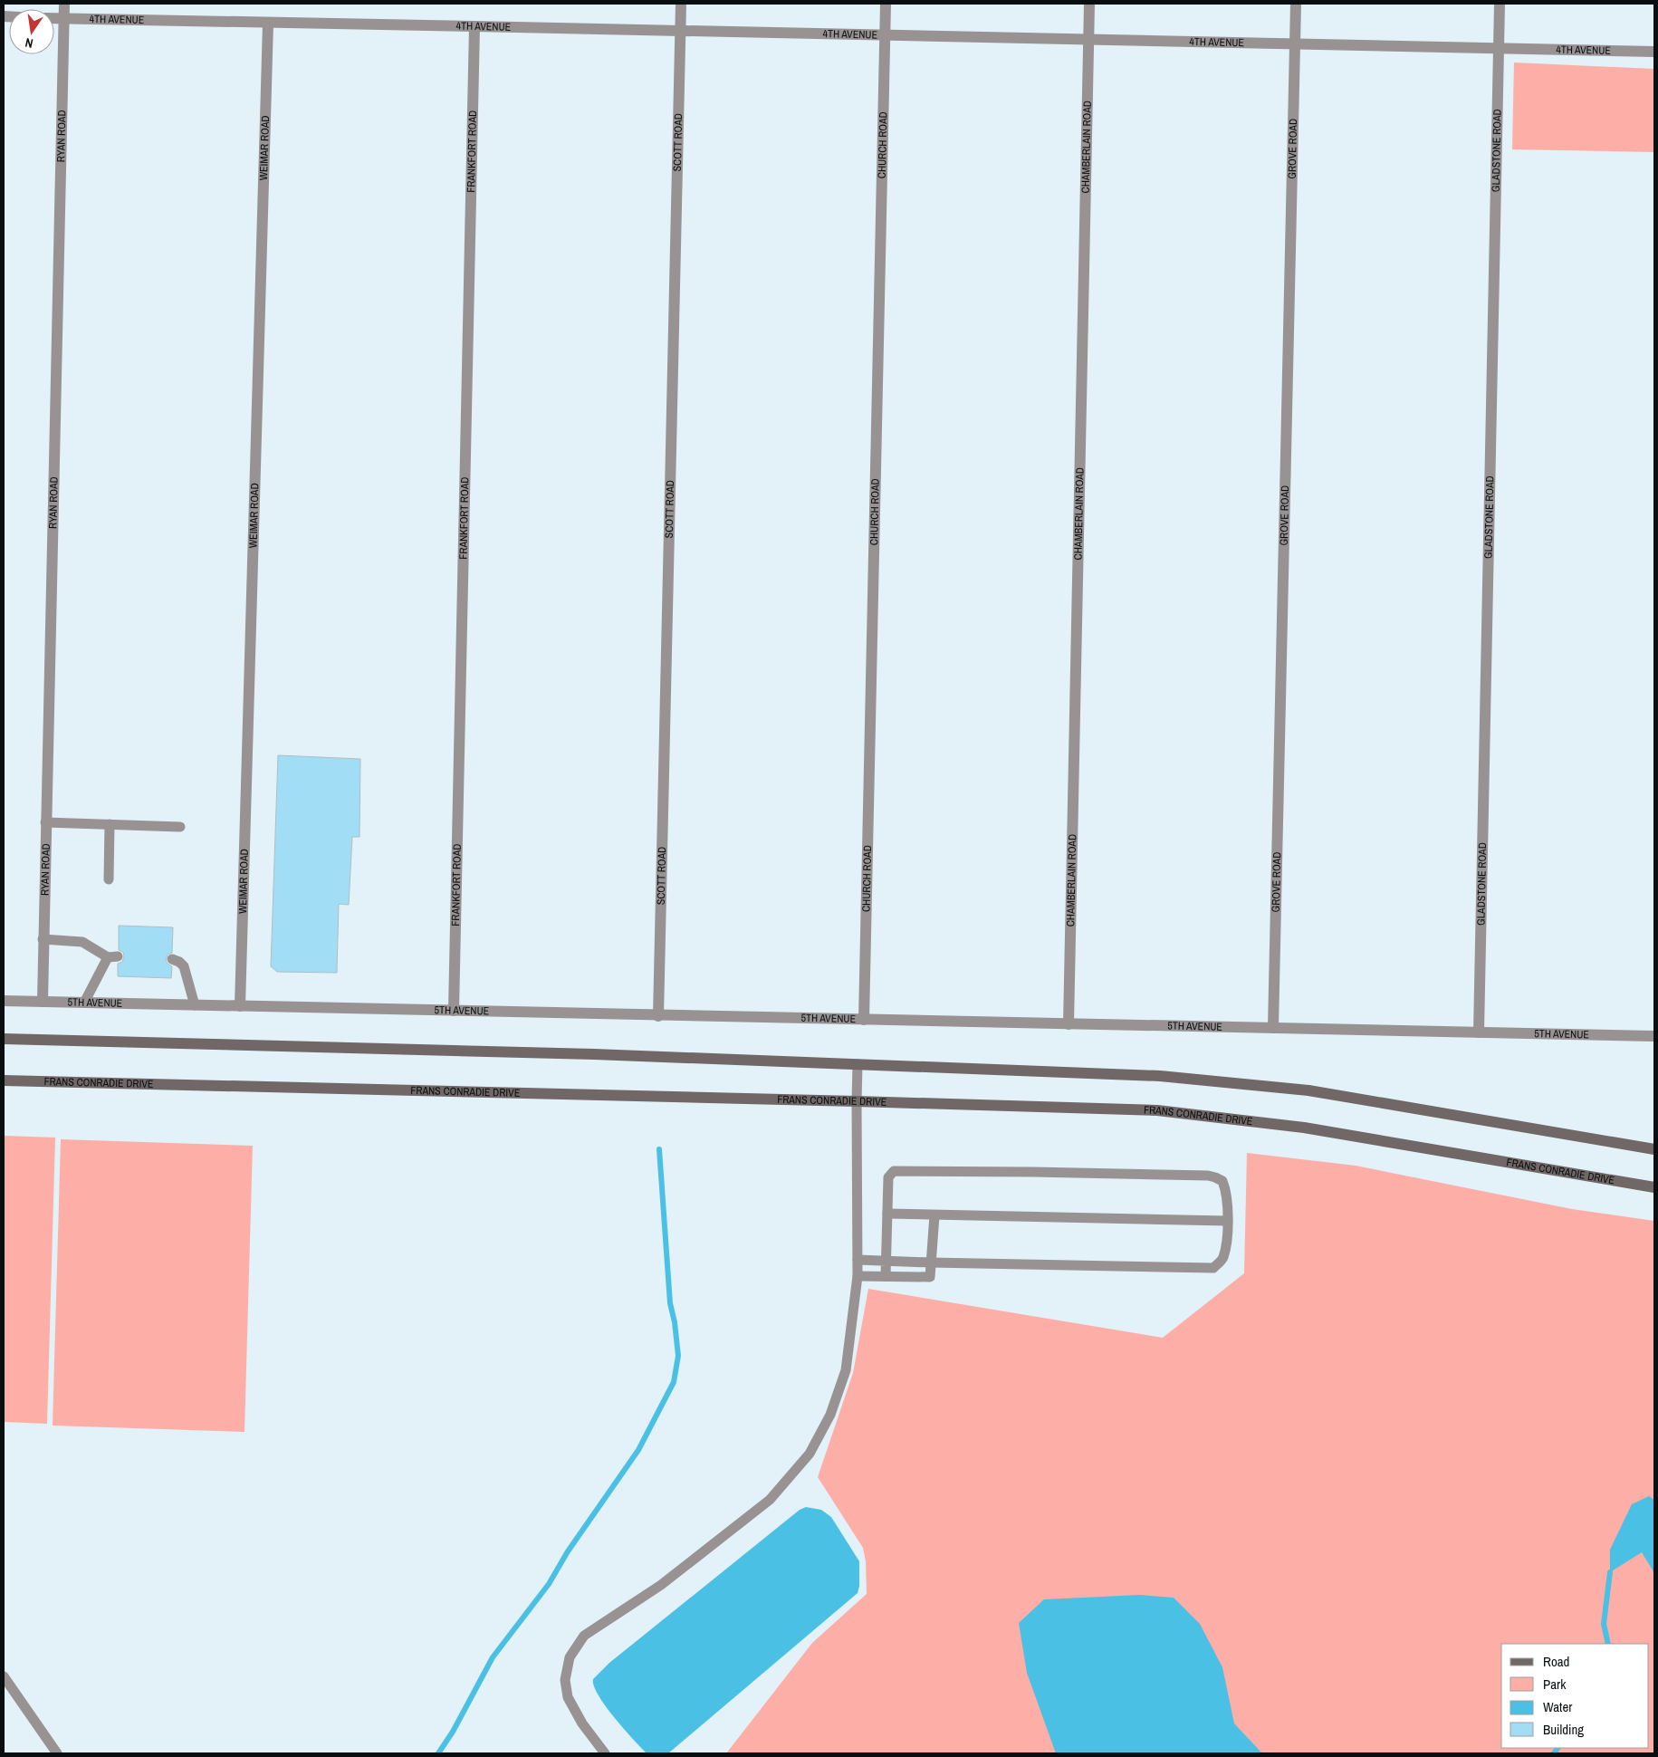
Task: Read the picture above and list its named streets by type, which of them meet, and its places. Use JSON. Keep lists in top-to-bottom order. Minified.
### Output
{"streets":{"main road":["FRANS CONRADIE DRIVE"],"street":["4TH AVENUE","RYAN ROAD","SCOTT ROAD","CHURCH ROAD","CHAMBERLAIN ROAD","WEIMAR ROAD","GROVE ROAD","FRANKFORT ROAD","GLADSTONE ROAD","5TH AVENUE"]},"crossings":[["4TH AVENUE","RYAN ROAD"],["4TH AVENUE","SCOTT ROAD"],["4TH AVENUE","CHURCH ROAD"],["4TH AVENUE","CHAMBERLAIN ROAD"],["4TH AVENUE","WEIMAR ROAD"],["4TH AVENUE","GROVE ROAD"],["4TH AVENUE","FRANKFORT ROAD"],["4TH AVENUE","GLADSTONE ROAD"],["RYAN ROAD","5TH AVENUE"],["SCOTT ROAD","5TH AVENUE"],["CHURCH ROAD","5TH AVENUE"],["CHAMBERLAIN ROAD","5TH AVENUE"],["WEIMAR ROAD","5TH AVENUE"],["GROVE ROAD","5TH AVENUE"],["FRANKFORT ROAD","5TH AVENUE"],["GLADSTONE ROAD","5TH AVENUE"]],"legend":["Road","Park","Water","Building"],"north":"bottom"}
